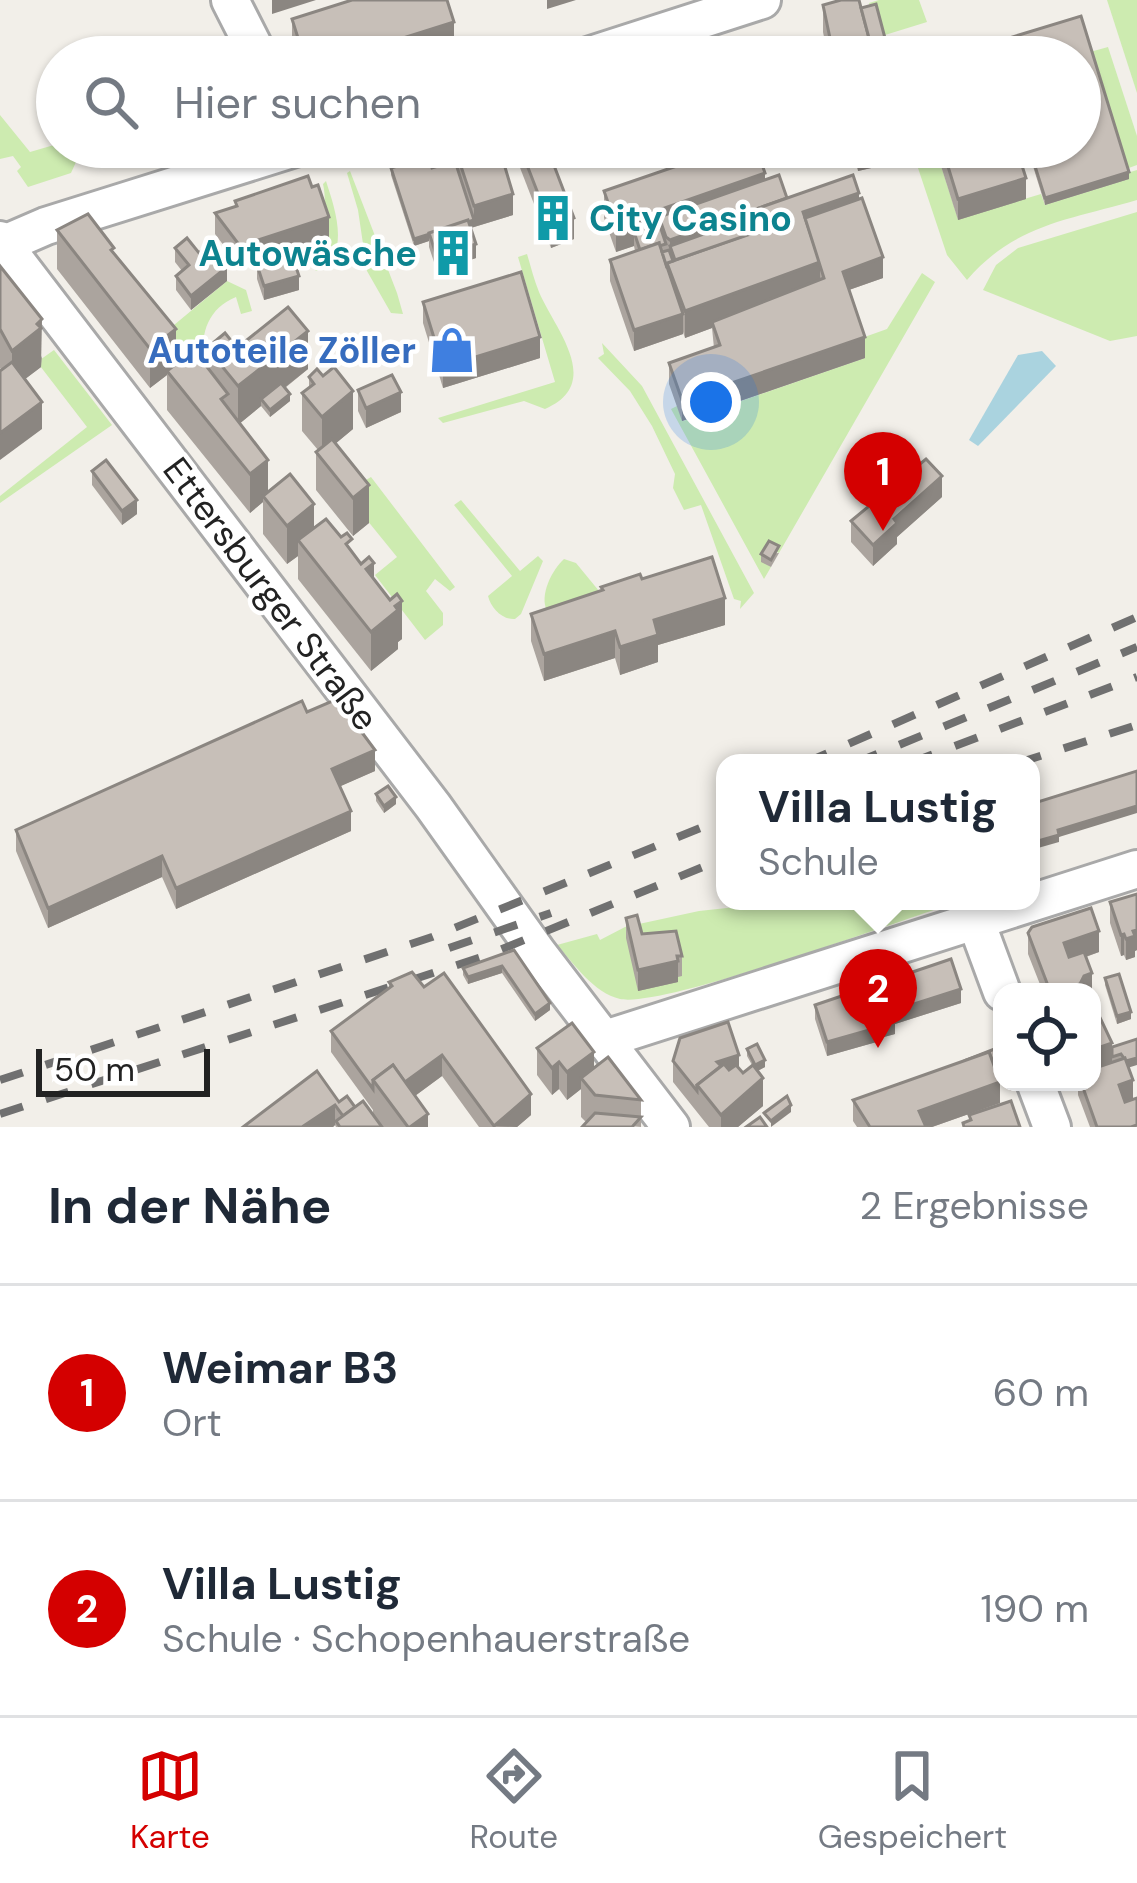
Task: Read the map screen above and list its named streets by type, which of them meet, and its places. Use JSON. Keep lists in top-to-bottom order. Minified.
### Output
{"streets":{"street":["Ettersburger Straße"]},"places":{"building":["City Casino","Autowäsche"],"shop":["Autoteile Zöller"]},"scale_bar":"50 m","page":{"search":"Hier suchen","pins":["1","2"],"popup":["Villa Lustig","Schule"],"scale":"50 m","heading":["In der Nähe","2 Ergebnisse"],"list":[{"mark":"1","name":"Weimar B3","note":"Ort","value":"60 m"},{"mark":"2","name":"Villa Lustig","note":"Schule · Schopenhauerstraße","value":"190 m"}],"nav":["Karte","Route","Gespeichert"]}}
